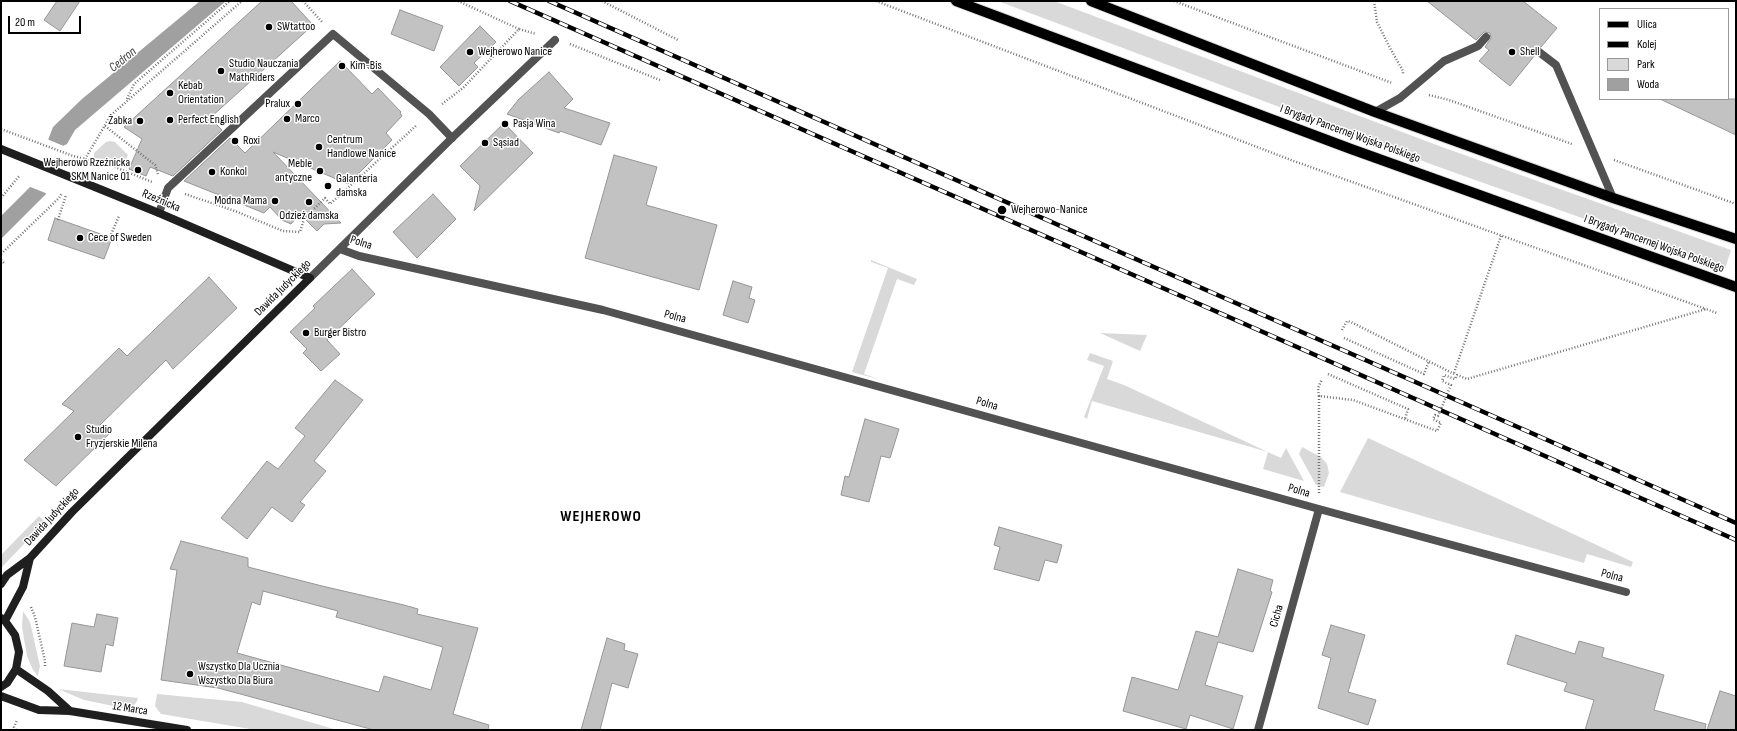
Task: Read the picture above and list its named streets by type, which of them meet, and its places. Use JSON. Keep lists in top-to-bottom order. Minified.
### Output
{"streets":{"main road":["I Brygady Pancernej Wojska Polskiego"],"street":["Rzeźnicka","Polna","Dawida Judyckiego","Cicha","12 Marca"]},"crossings":[["Rzeźnicka","Dawida Judyckiego"],["Polna","Dawida Judyckiego"],["Polna","Cicha"]],"districts":["WEJHEROWO"],"water":["Cedron"],"places":["SWtattoo","Wejherowo Nanice","Shell","Kim-Bis","Studio Nauczania MathRiders","Kebab Orientation","Pralux","Marco","Perfect English","Żabka","Pasja Wina","Roxi","Sąsiad","Centrum Handlowe Nanice","Wejherowo Rzeźnicka SKM Nanice 01","Meble antyczne","Konkol","Galanteria damska","Modna Mama","Odzież damska","Wejherowo-Nanice","Cece of Sweden","Burger Bistro","Studio Fryzjerskie Milena","Wszystko Dla Ucznia Wszystko Dla Biura"],"legend":["Ulica","Kolej","Park","Woda"],"scale_bar":"20 m"}
